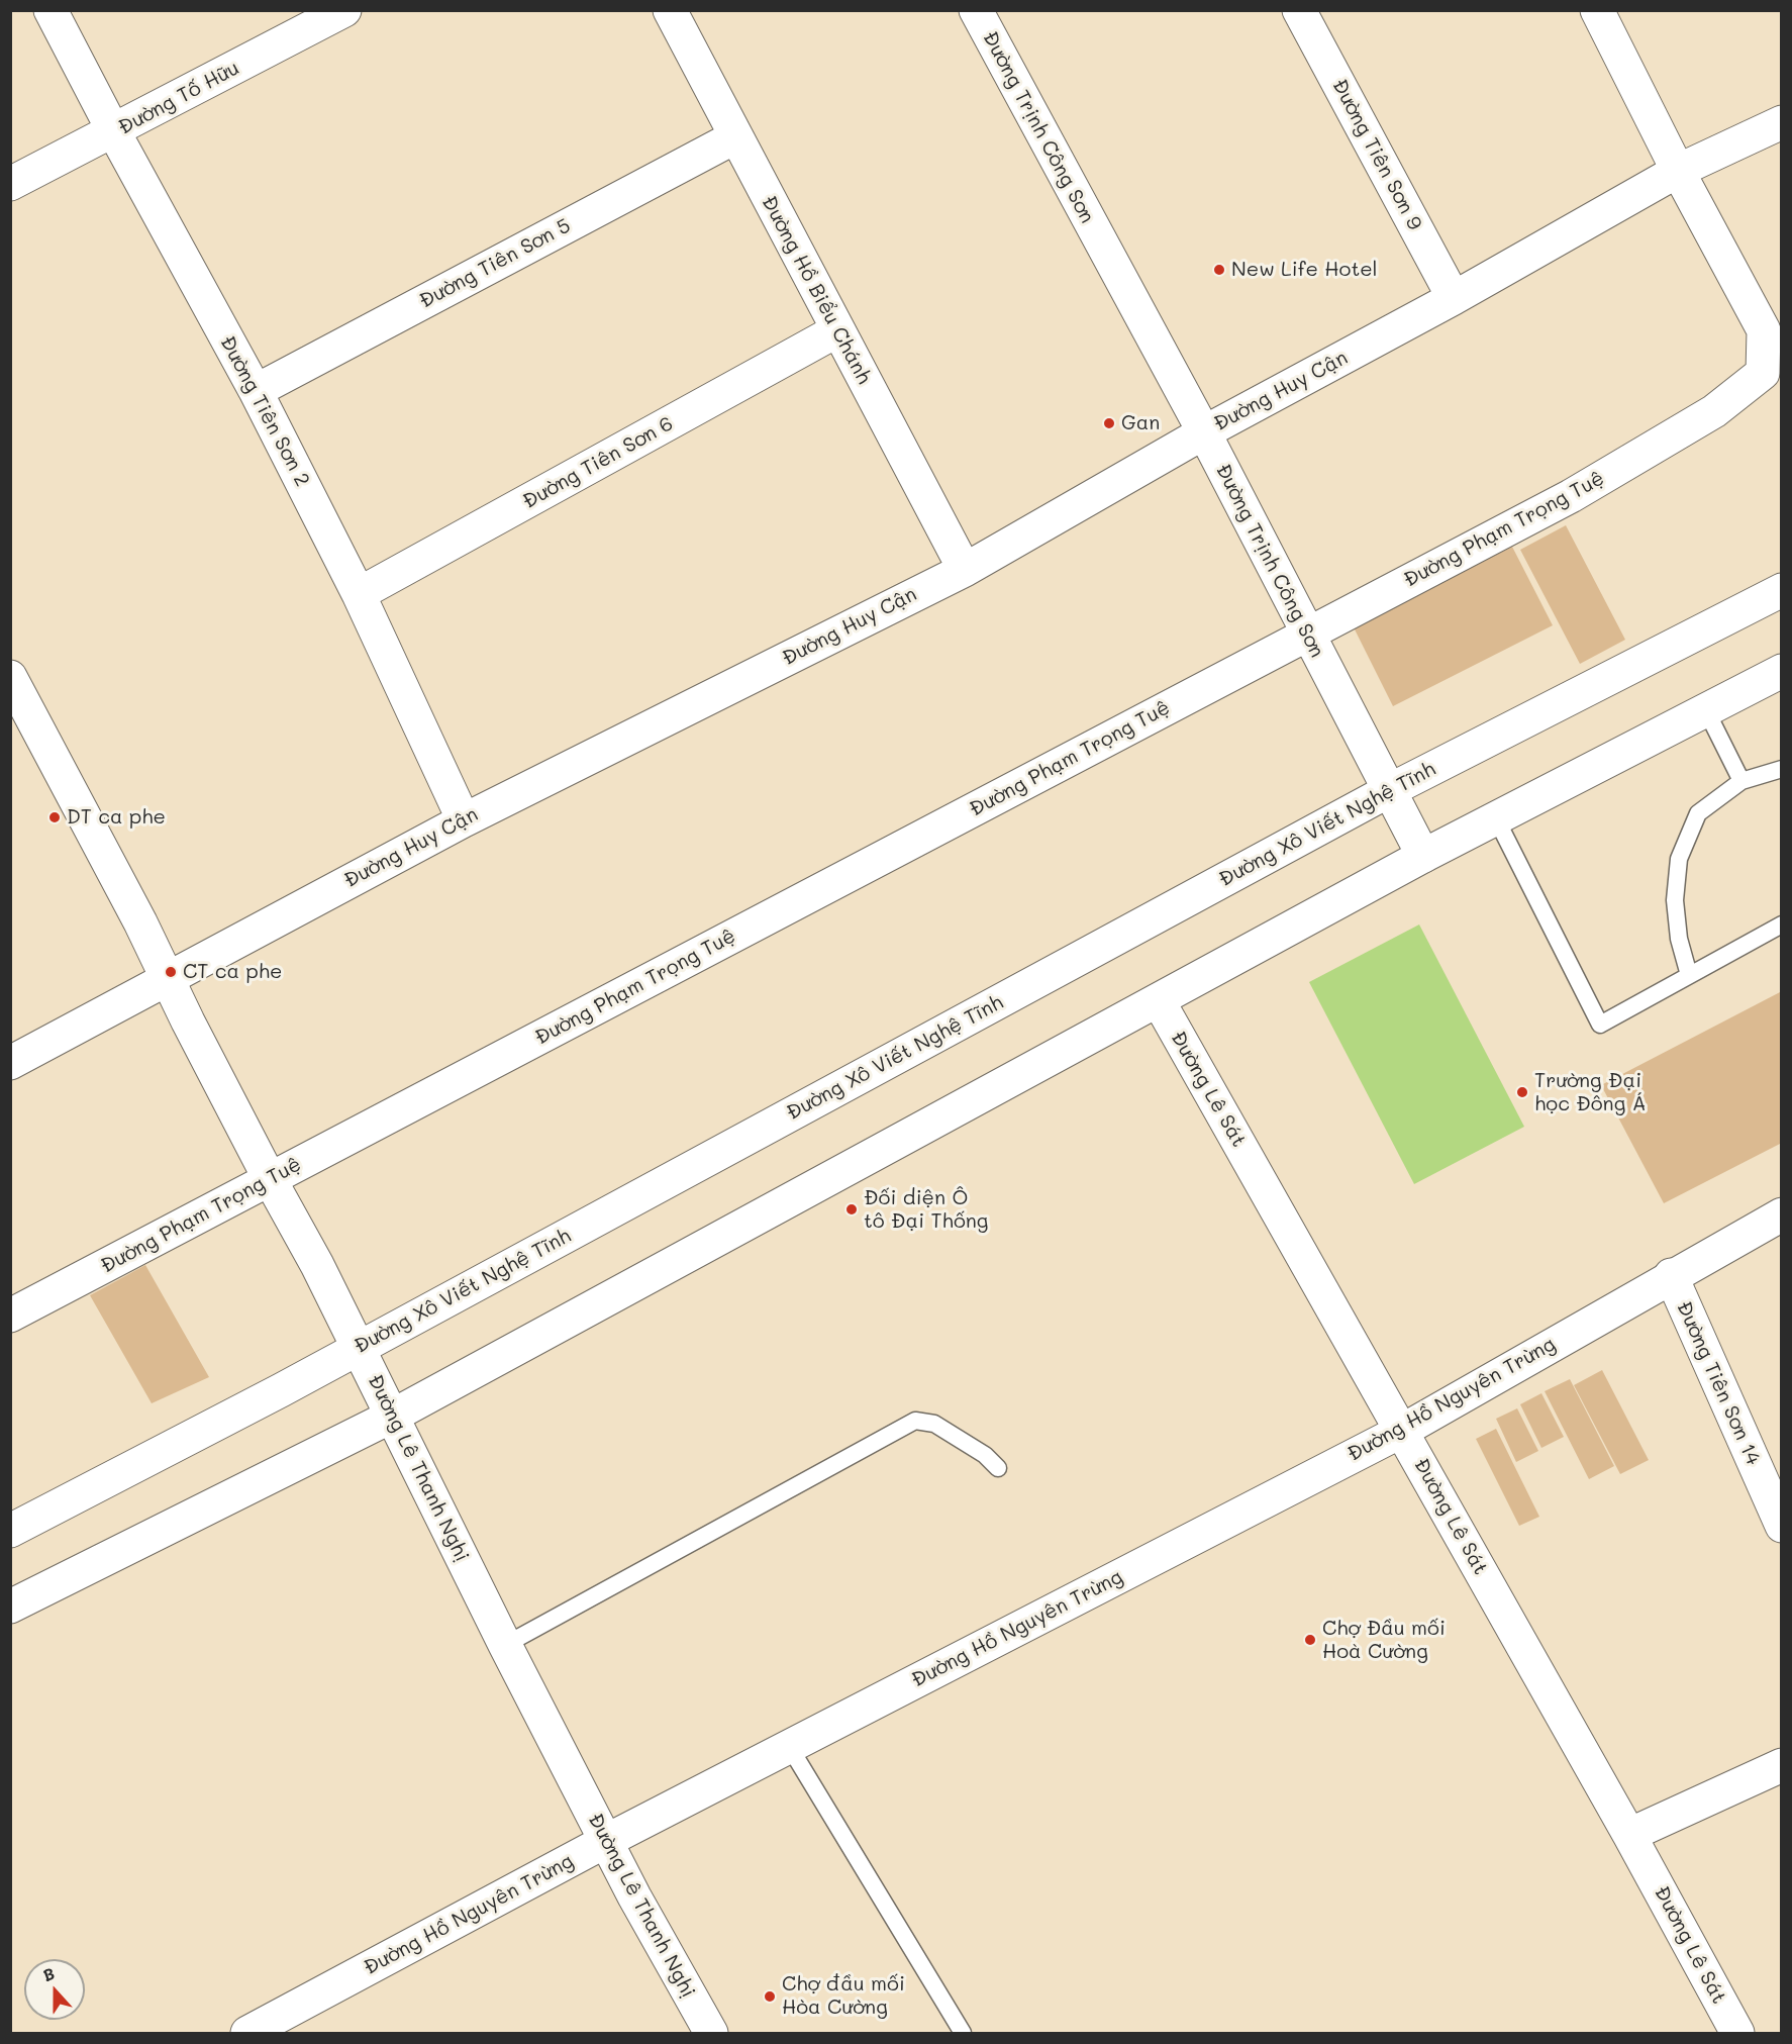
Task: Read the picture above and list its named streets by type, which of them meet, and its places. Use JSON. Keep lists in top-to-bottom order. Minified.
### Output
{"streets":{"street":["Đường Tố Hữu","Đường Trịnh Công Sơn","Đường Tiên Sơn 9","Đường Tiên Sơn 5","Đường Hồ Biểu Chánh","Đường Huy Cận","Đường Tiên Sơn 2","Đường Tiên Sơn 6","Đường Phạm Trọng Tuệ","Đường Xô Viết Nghệ Tĩnh","Đường Lê Sát","Đường Tiên Sơn 14","Đường Hồ Nguyên Trừng","Đường Lê Thanh Nghị"]},"crossings":[["Đường Tố Hữu","Đường Tiên Sơn 2"],["Đường Trịnh Công Sơn","Đường Huy Cận"],["Đường Trịnh Công Sơn","Đường Phạm Trọng Tuệ"],["Đường Trịnh Công Sơn","Đường Xô Viết Nghệ Tĩnh"],["Đường Tiên Sơn 9","Đường Huy Cận"],["Đường Tiên Sơn 5","Đường Hồ Biểu Chánh"],["Đường Tiên Sơn 5","Đường Tiên Sơn 2"],["Đường Hồ Biểu Chánh","Đường Huy Cận"],["Đường Hồ Biểu Chánh","Đường Tiên Sơn 6"],["Đường Huy Cận","Đường Tiên Sơn 2"],["Đường Huy Cận","Đường Phạm Trọng Tuệ"],["Đường Huy Cận","Đường Lê Thanh Nghị"],["Đường Tiên Sơn 2","Đường Tiên Sơn 6"],["Đường Phạm Trọng Tuệ","Đường Lê Thanh Nghị"],["Đường Xô Viết Nghệ Tĩnh","Đường Lê Thanh Nghị"],["Đường Lê Sát","Đường Hồ Nguyên Trừng"],["Đường Tiên Sơn 14","Đường Hồ Nguyên Trừng"],["Đường Hồ Nguyên Trừng","Đường Lê Thanh Nghị"]],"places":["New Life Hotel","Gan","DT ca phe","CT ca phe","Trường Đại học Đông Á","Đối diện Ô tô Đại Thống","Chợ Đầu mối Hoà Cường","Chợ đầu mối Hòa Cường"],"north":"top"}
